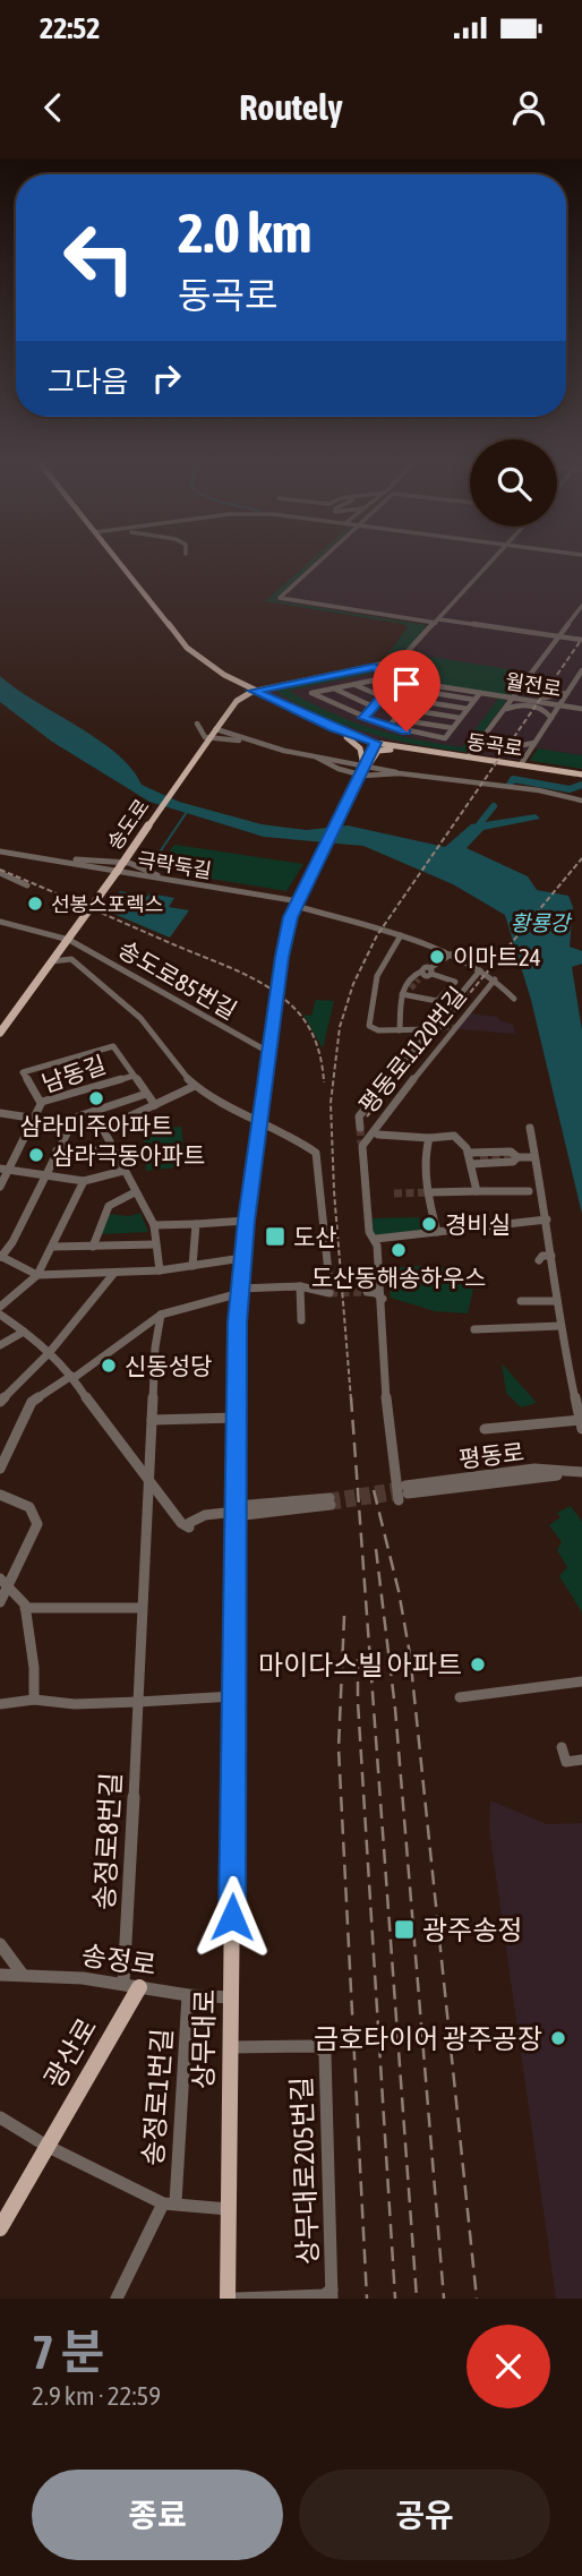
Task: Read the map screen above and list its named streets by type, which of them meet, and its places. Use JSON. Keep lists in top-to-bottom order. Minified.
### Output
{"streets":{"main road":["동곡로","송도로","상무대로","광산로"],"street":["월전로","극락둑길","송도로85번길","평동로1120번길","남동길","평동로","송정로8번길","송정로","송정로1번길","상무대로205번길"]},"crossings":[["동곡로","송도로"],["동곡로","상무대로"],["송도로","극락둑길"],["송도로","송도로85번길"],["극락둑길","평동로1120번길"],["극락둑길","상무대로"],["송도로85번길","상무대로"],["송정로8번길","송정로"],["송정로8번길","광산로"],["송정로","상무대로"],["송정로","광산로"],["송정로","송정로1번길"],["상무대로","상무대로205번길"]],"water":["황룡강"],"places":{"other":["선봉스포렉스","이마트24","삼라미주아파트","삼라극동아파트","경비실","도산동해송하우스","신동성당","마이다스빌 아파트","금호타이어 광주공장"],"transit":["도산","광주송정"]},"page":{"status":"22:52","header":"Routely","turn":["2.0 km","동곡로"],"then":"그다음","heading":["7 분","2.9 km · 22:59"],"buttons":["종료","공유"]}}
